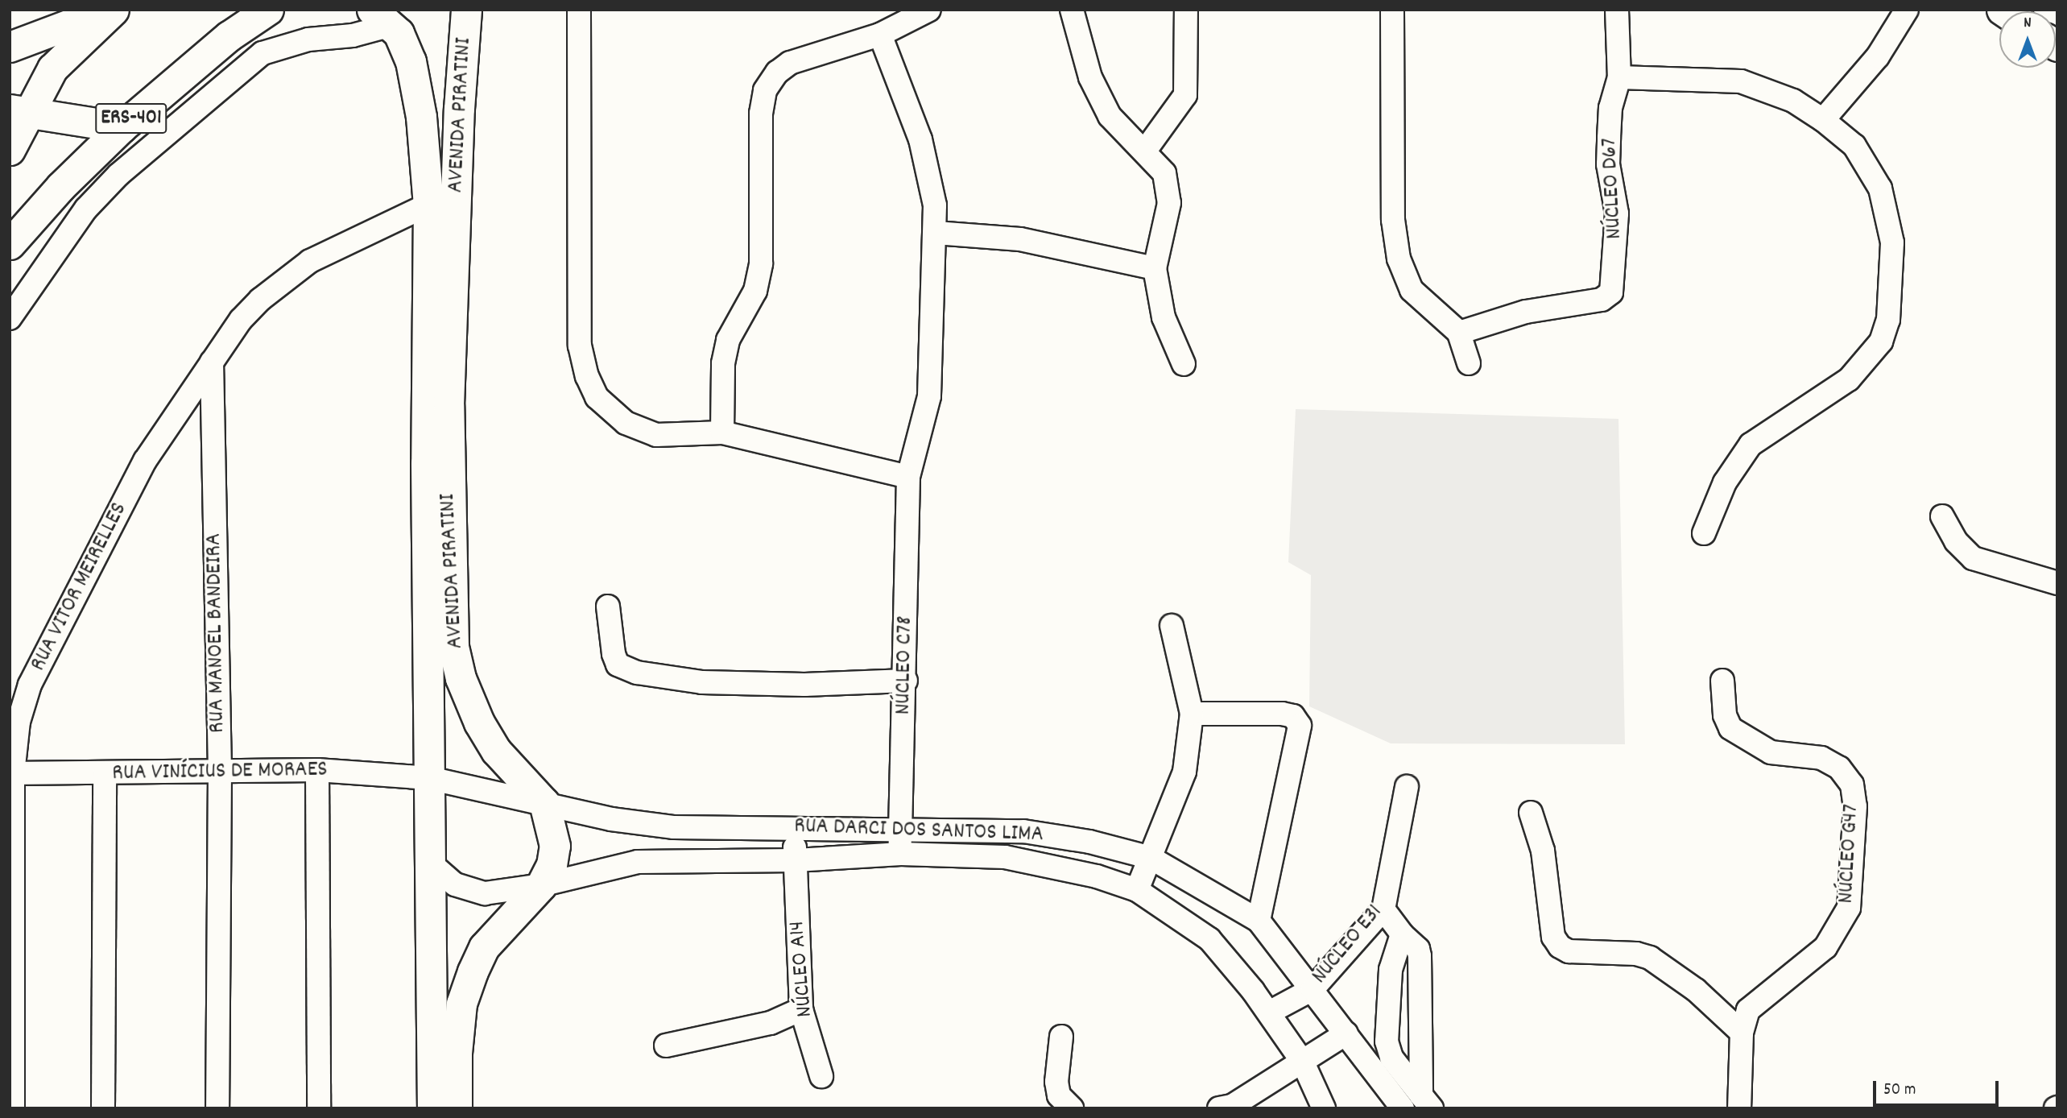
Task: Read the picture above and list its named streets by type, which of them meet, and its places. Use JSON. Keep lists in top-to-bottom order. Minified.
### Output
{"streets":{"main road":["AVENIDA PIRATINI","ERS-401"],"street":["NÚCLEO D67","RUA VITOR MEIRELLES","RUA MANOEL BANDEIRA","NÚCLEO C78","RUA VINÍCIUS DE MORAES","RUA DARCI DOS SANTOS LIMA","NÚCLEO G47","NÚCLEO E31","NÚCLEO A14"]},"crossings":[["AVENIDA PIRATINI","RUA VITOR MEIRELLES"],["AVENIDA PIRATINI","RUA VINÍCIUS DE MORAES"],["AVENIDA PIRATINI","RUA DARCI DOS SANTOS LIMA"],["RUA VITOR MEIRELLES","RUA MANOEL BANDEIRA"],["RUA VITOR MEIRELLES","RUA VINÍCIUS DE MORAES"],["RUA MANOEL BANDEIRA","RUA VINÍCIUS DE MORAES"],["NÚCLEO C78","RUA DARCI DOS SANTOS LIMA"],["RUA VINÍCIUS DE MORAES","RUA DARCI DOS SANTOS LIMA"],["RUA DARCI DOS SANTOS LIMA","NÚCLEO E31"],["RUA DARCI DOS SANTOS LIMA","NÚCLEO A14"]],"scale_bar":"50 m","north":"top"}
